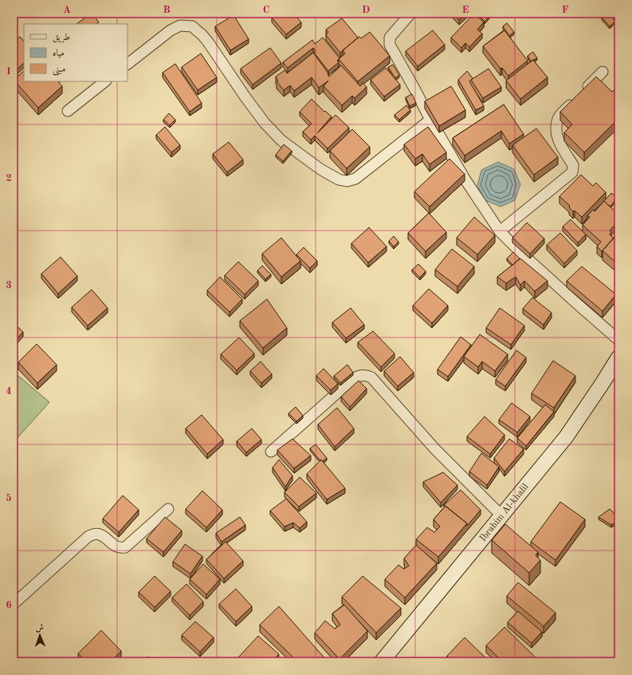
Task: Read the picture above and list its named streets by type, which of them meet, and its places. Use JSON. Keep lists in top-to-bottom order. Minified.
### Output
{"streets":{"street":["Ibrahim Al-khalil"]},"legend":["طريق","مياه","مبنى"],"north":"top","grid":{"columns":["A","B","C","D","E","F"],"rows":["1","2","3","4","5","6"]}}
